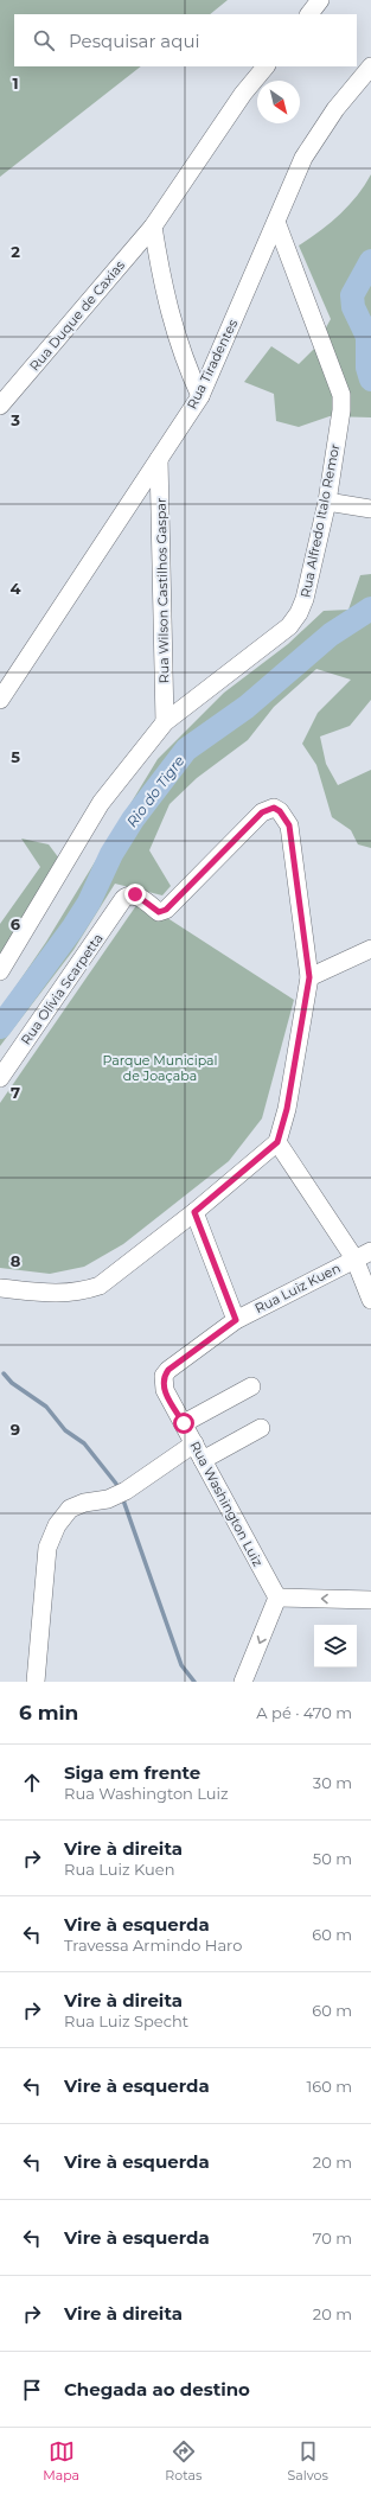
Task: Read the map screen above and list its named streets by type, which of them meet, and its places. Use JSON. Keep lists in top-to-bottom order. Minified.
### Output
{"streets":{"street":["Rua Duque de Caxias","Rua Tiradentes","Rua Alfredo Italo Remor","Rua Wilson Castilhos Gaspar","Rua Olívia Scarpetta","Rua Luiz Kuen","Rua Washington Luiz"]},"crossings":[["Rua Tiradentes","Rua Alfredo Italo Remor"],["Rua Tiradentes","Rua Wilson Castilhos Gaspar"],["Rua Alfredo Italo Remor","Rua Wilson Castilhos Gaspar"],["Rua Luiz Kuen","Rua Washington Luiz"]],"water":["Rio do Tigre"],"parks":["Parque Municipal de Joaçaba"],"north":"bottom right","page":{"search":"Pesquisar aqui","heading":["6 min","A pé · 470 m"],"list":[["Siga em frente","Rua Washington Luiz","30 m"],["Vire à direita","Rua Luiz Kuen","50 m"],["Vire à esquerda","Travessa Armindo Haro","60 m"],["Vire à direita","Rua Luiz Specht","60 m"],["Vire à esquerda","160 m"],["Vire à esquerda","20 m"],["Vire à esquerda","70 m"],["Vire à direita","20 m"],"Chegada ao destino"],"nav":["Mapa","Rotas","Salvos"]},"grid":{"rows":["1","2","3","4","5","6","7","8","9"]}}
